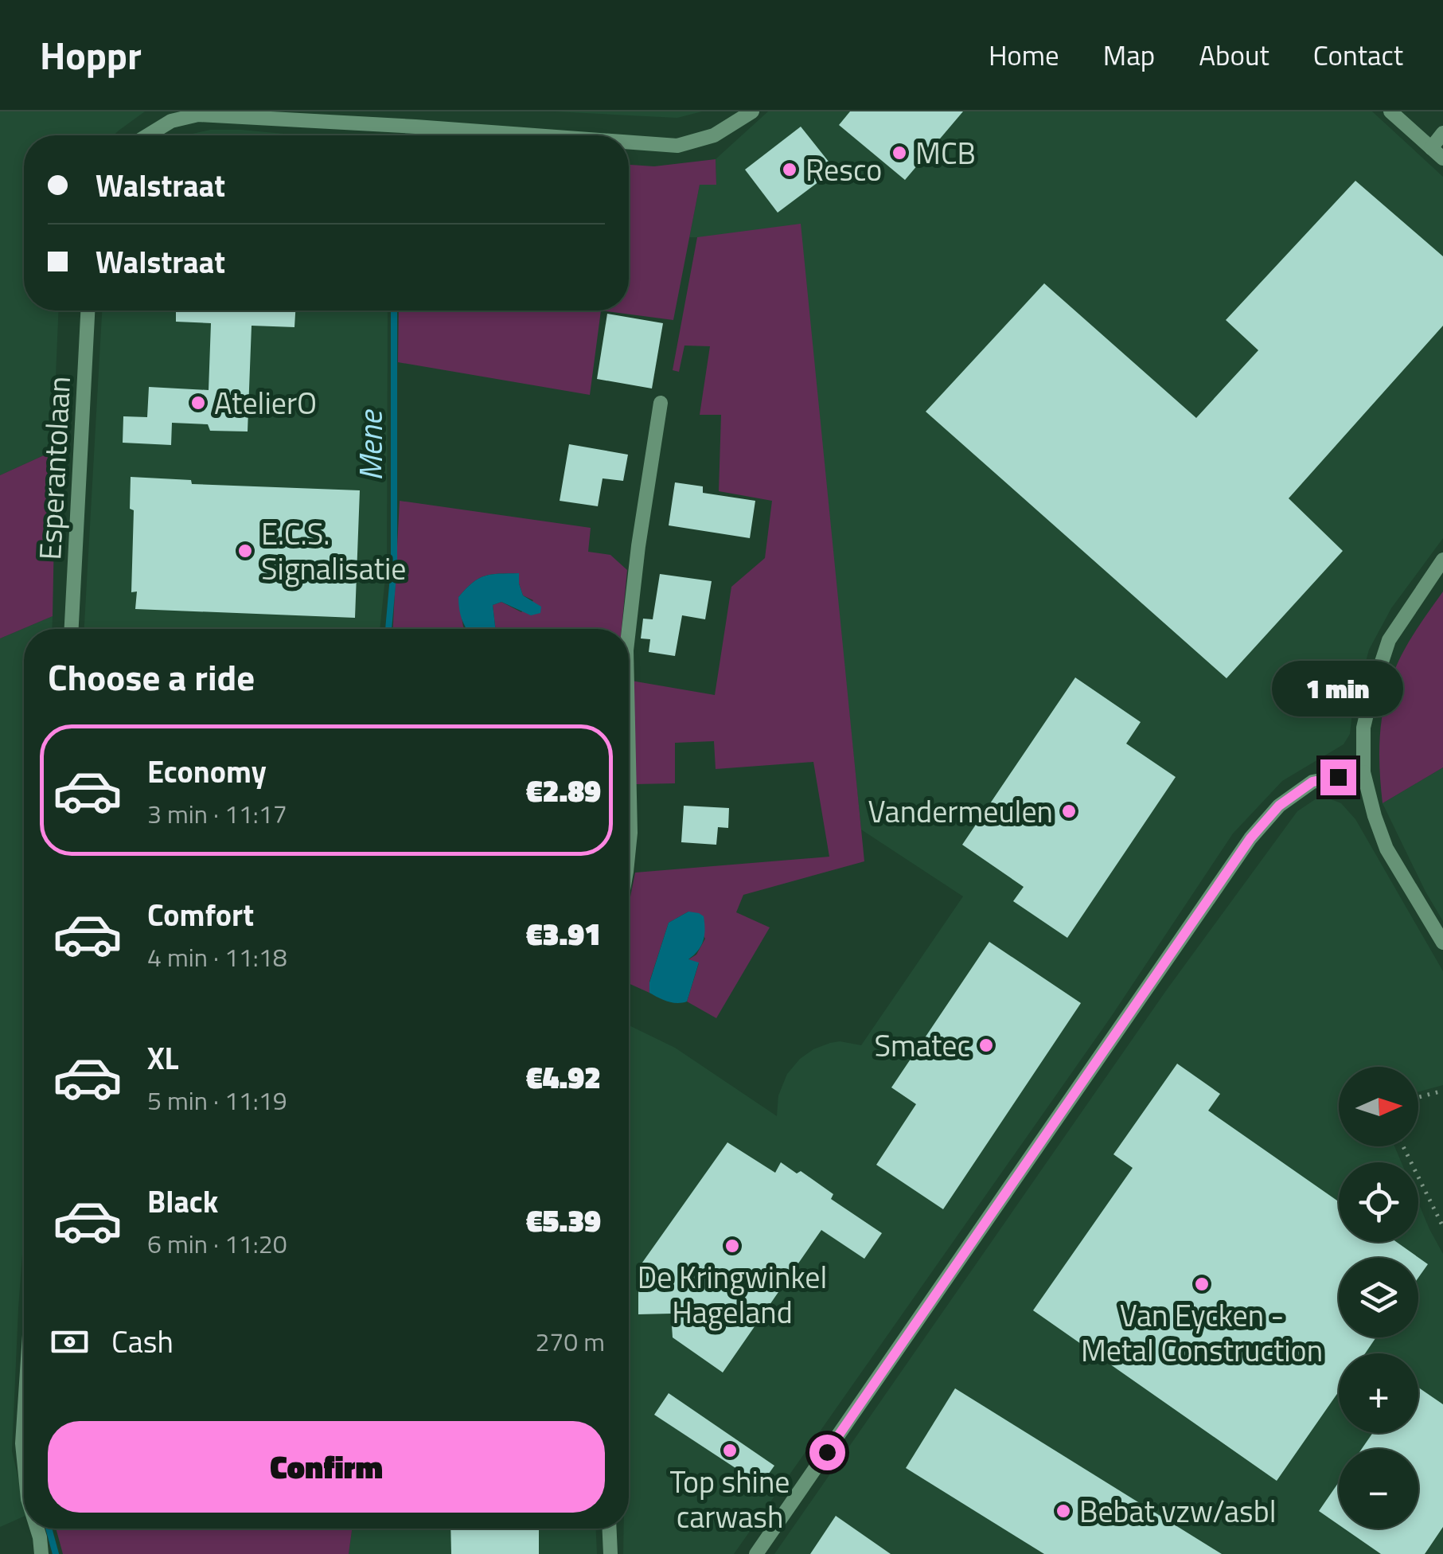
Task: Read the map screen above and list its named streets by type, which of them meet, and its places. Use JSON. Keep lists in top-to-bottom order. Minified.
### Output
{"streets":{"street":["Esperantolaan"]},"water":["Mene"],"places":["MCB","Resco","AtelierO","E.C.S. Signalisatie","Vandermeulen","Smatec","De Kringwinkel Hageland","Van Eycken - Metal Construction","Top shine carwash","Bebat vzw/asbl"],"north":"right","page":{"header":"Hoppr","nav":["Home","Map","About","Contact"],"banner":["Walstraat","Walstraat"],"heading":"Choose a ride","bubble":"1 min","list":[{"name":"Economy","note":"3 min · 11:17","value":"€2.89"},{"name":"Comfort","note":"4 min · 11:18","value":"€3.91"},{"name":"XL","note":"5 min · 11:19","value":"€4.92"},{"name":"Black","note":"6 min · 11:20","value":"€5.39"}],"map_buttons":["+","−"],"pay":["Cash","270 m"],"buttons":"Confirm"}}
